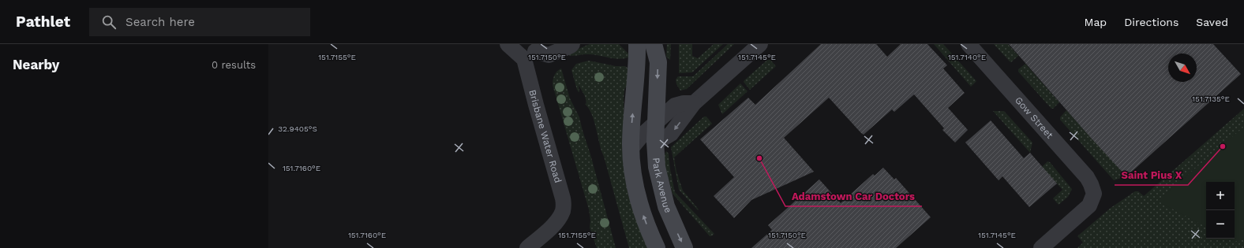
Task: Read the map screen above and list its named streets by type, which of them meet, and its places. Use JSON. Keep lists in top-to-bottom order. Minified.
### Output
{"streets":{"main road":["Park Avenue"],"street":["Gow Street","Brisbane Water Road"]},"places":["Saint Pius X","Adamstown Car Doctors"],"north":"bottom right","page":{"header":"Pathlet","search":"Search here","nav":["Map","Directions","Saved"],"heading":["Nearby","0 results"],"map_buttons":["+","−"]},"coordinates":["151.7155°E","151.7150°E","151.7145°E","151.7140°E","151.7135°E","32.9405°S","151.7160°E"]}
